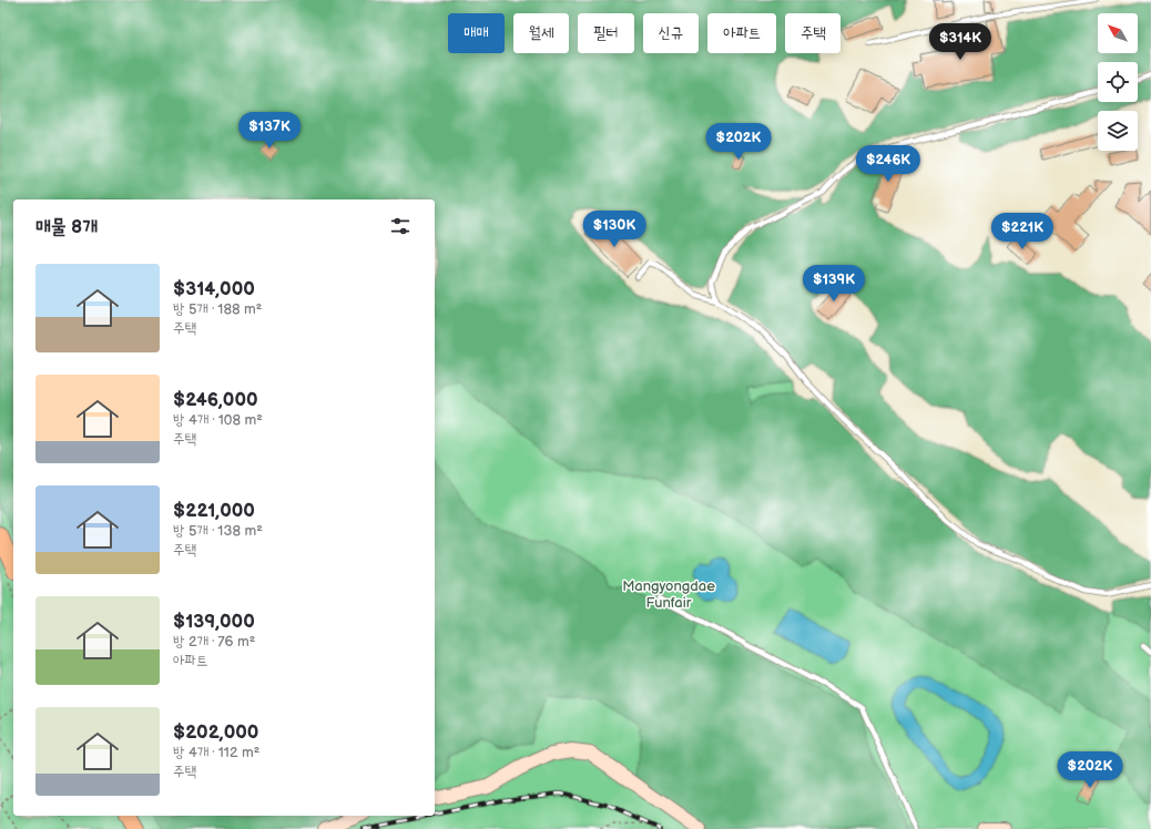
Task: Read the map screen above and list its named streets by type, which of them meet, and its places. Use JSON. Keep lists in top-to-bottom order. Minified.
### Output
{"parks":["Mangyongdae Funfair"],"north":"top left","page":{"chip":["매매","월세","필터","신규","아파트","주택"],"price":["$314K","$137K","$202K","$246K","$130K","$221K","$139K","$202K"],"heading":"매물 8개","list":[{"name":"$314,000","note":"방 5개 · 188 m² · 주택"},{"name":"$246,000","note":"방 4개 · 108 m² · 주택"},{"name":"$221,000","note":"방 5개 · 138 m² · 주택"},{"name":"$139,000","note":"방 2개 · 76 m² · 아파트"},{"name":"$202,000","note":"방 4개 · 112 m² · 주택"}]}}
